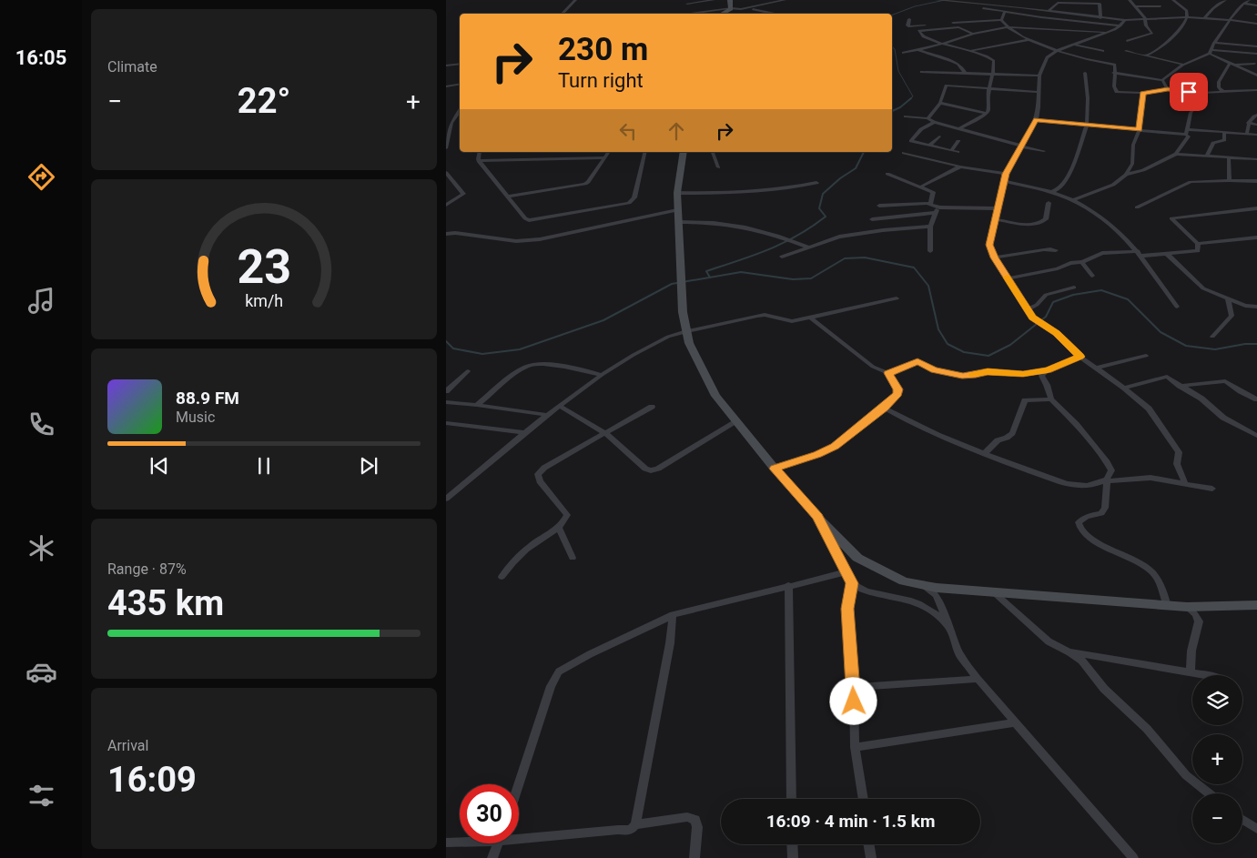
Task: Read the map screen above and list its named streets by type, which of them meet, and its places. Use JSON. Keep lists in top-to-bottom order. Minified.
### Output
{"page":{"tabs":"16:05","tile":["Climate",["Range · 87%","435 km"],["Arrival","16:09"]],"turn":["230 m","Turn right"],"heat":["−","22°","+"],"song":["88.9 FM","Music"],"map_buttons":["+","−"],"limit":"30","trip":"16:09 · 4 min · 1.5 km","gauge":["23","km/h"]}}
